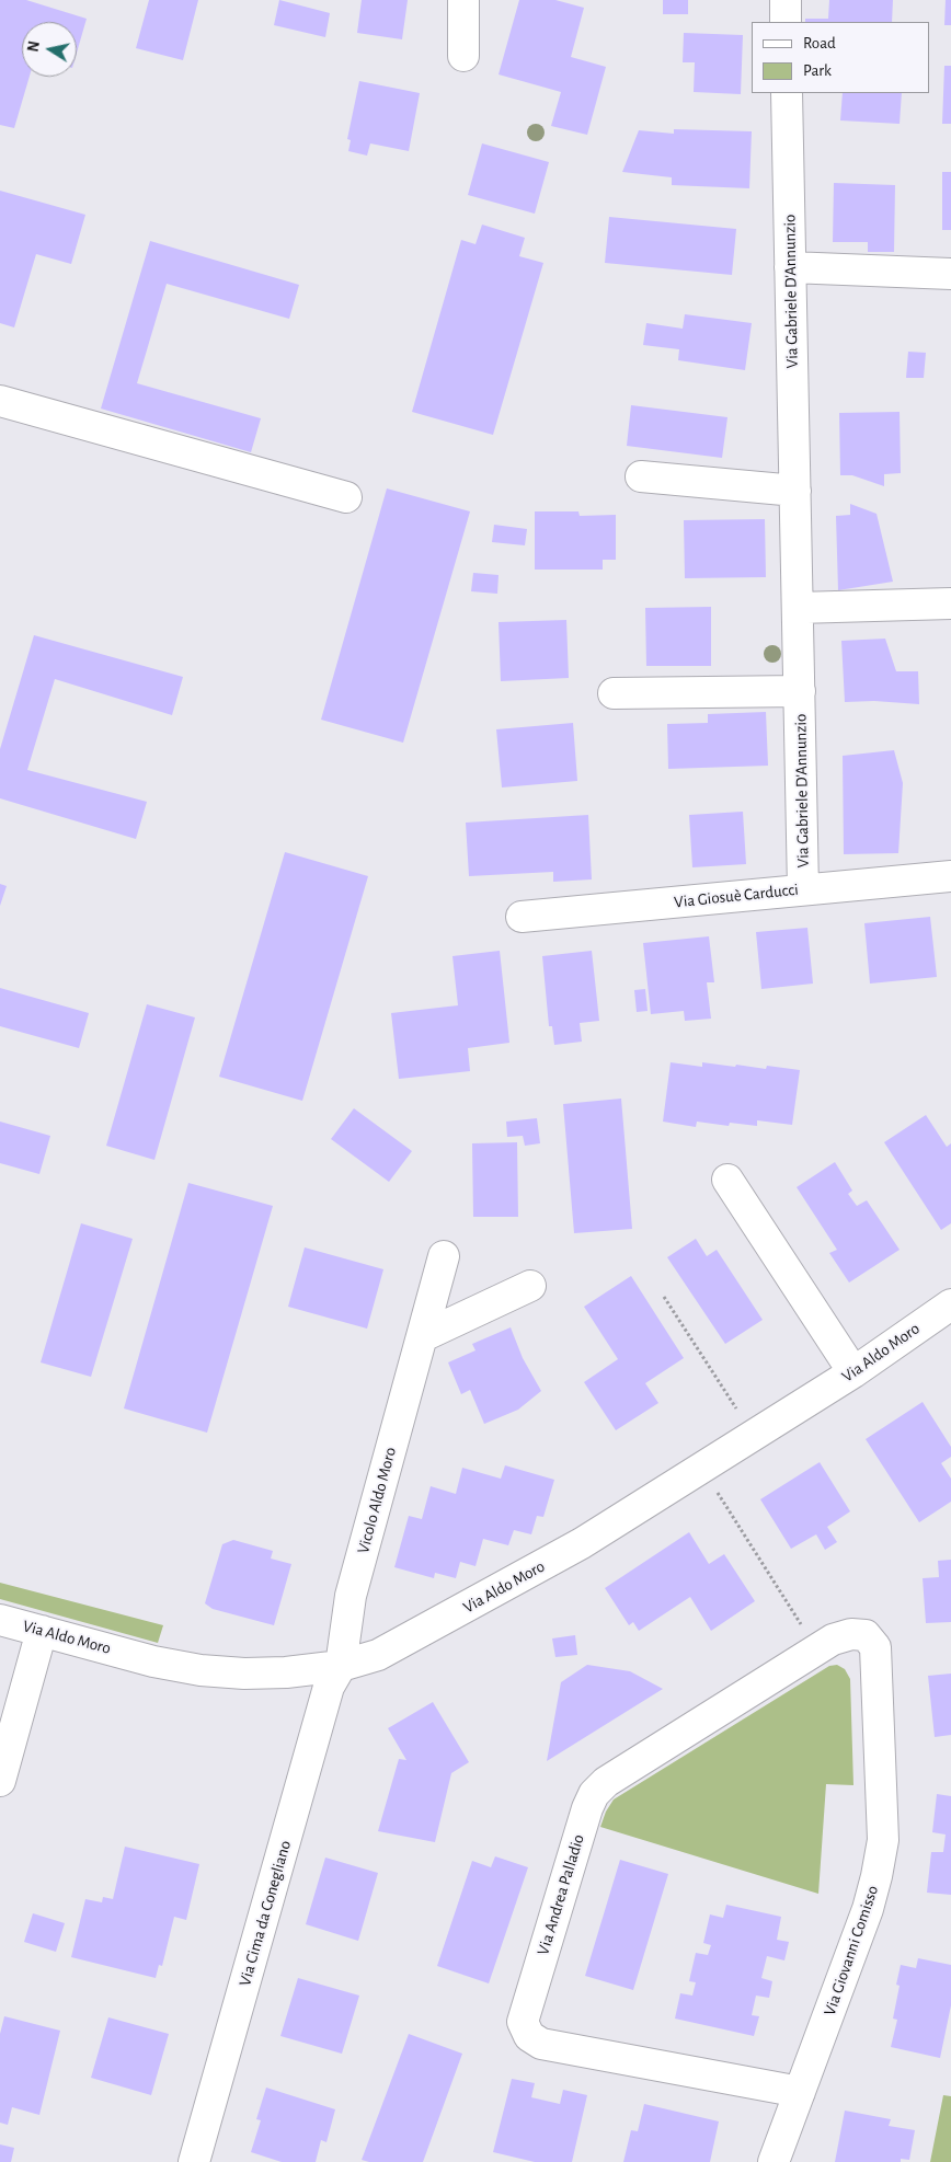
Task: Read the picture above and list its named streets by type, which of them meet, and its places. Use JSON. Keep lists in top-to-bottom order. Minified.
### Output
{"streets":{"street":["Via Gabriele D'Annunzio","Via Giosuè Carducci","Via Aldo Moro","Vicolo Aldo Moro","Via Andrea Palladio","Via Cima da Conegliano","Via Giovanni Comisso"]},"crossings":[["Via Gabriele D'Annunzio","Via Giosuè Carducci"],["Via Aldo Moro","Vicolo Aldo Moro"],["Via Aldo Moro","Via Cima da Conegliano"],["Vicolo Aldo Moro","Via Cima da Conegliano"],["Via Andrea Palladio","Via Giovanni Comisso"]],"legend":["Road","Park"],"north":"left"}
